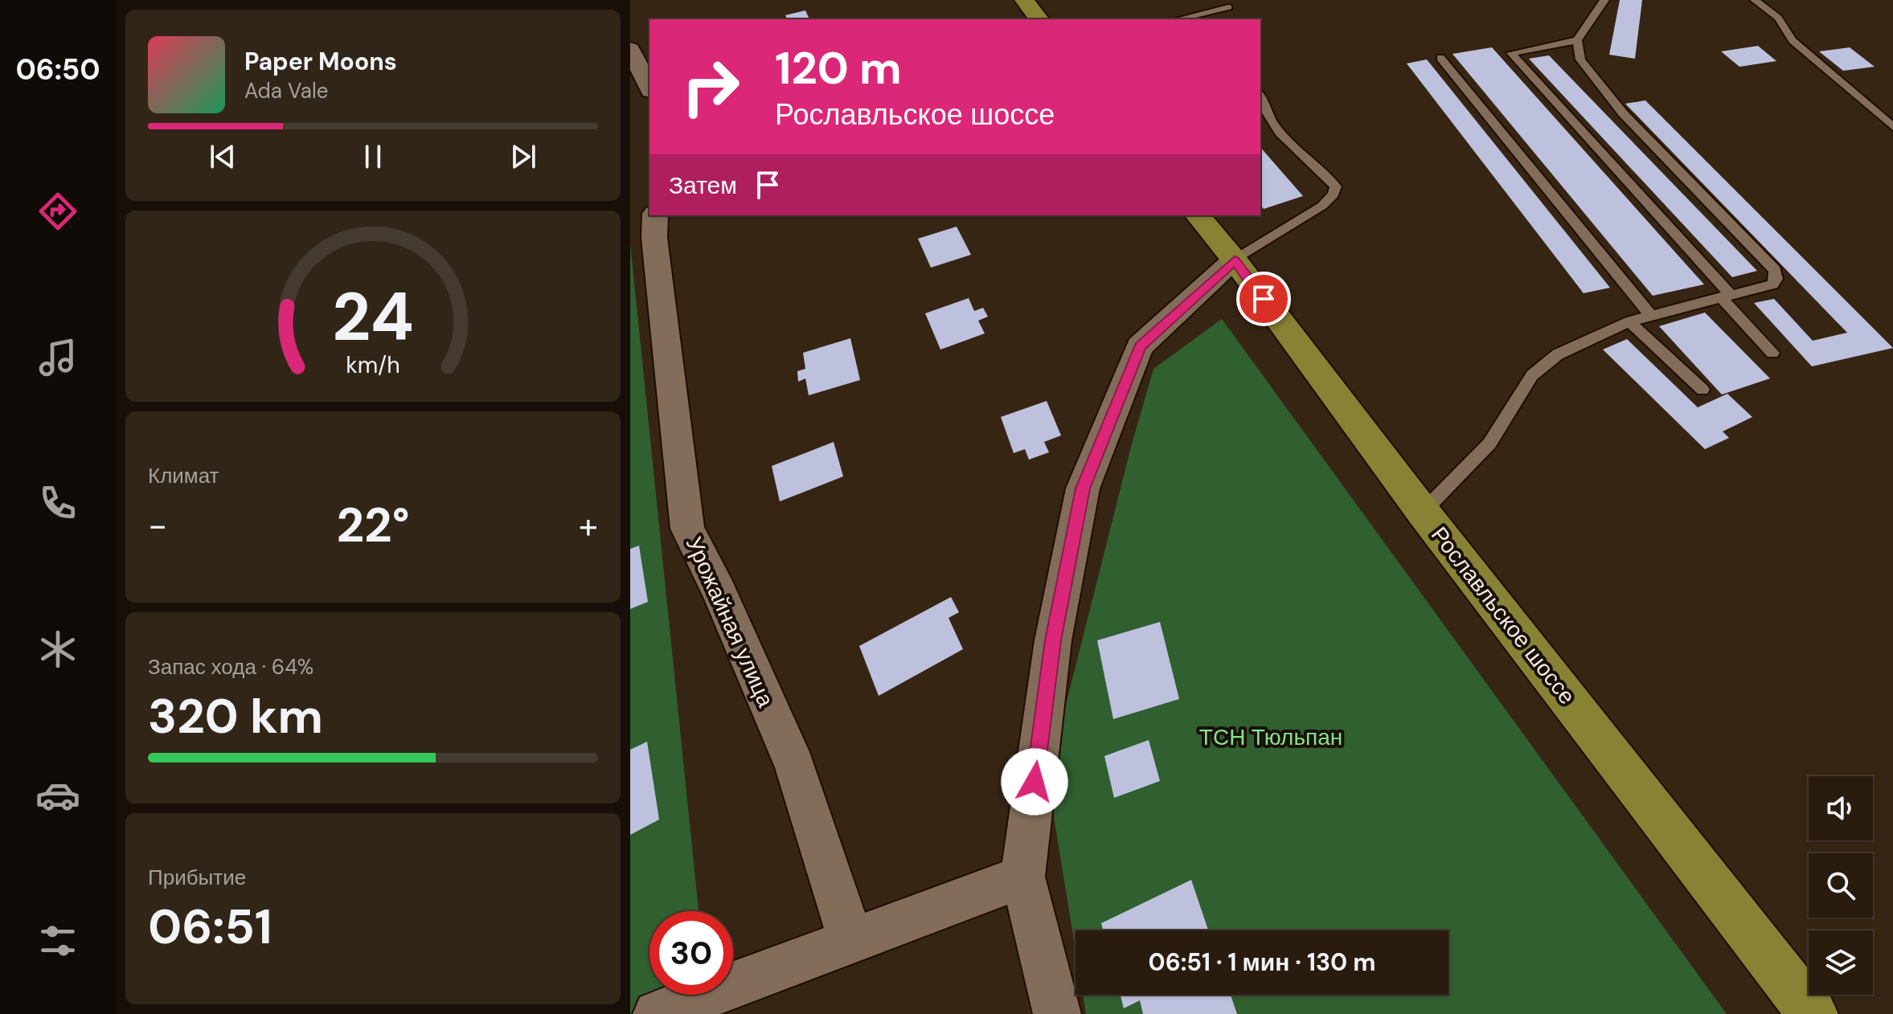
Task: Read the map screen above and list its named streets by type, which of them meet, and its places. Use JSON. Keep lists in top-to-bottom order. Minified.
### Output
{"streets":{"main road":["Рославльское шоссе"],"street":["Урожайная улица"]},"parks":["ТСН Тюльпан"],"page":{"tabs":"06:50","turn":["120 m","Рославльское шоссе"],"song":["Paper Moons","Ada Vale"],"then":"Затем","tile":["Климат",["Запас хода · 64%","320 km"],["Прибытие","06:51"]],"heat":["−","22°","+"],"limit":"30","trip":"06:51 · 1 мин · 130 m","gauge":["24","km/h"]}}
